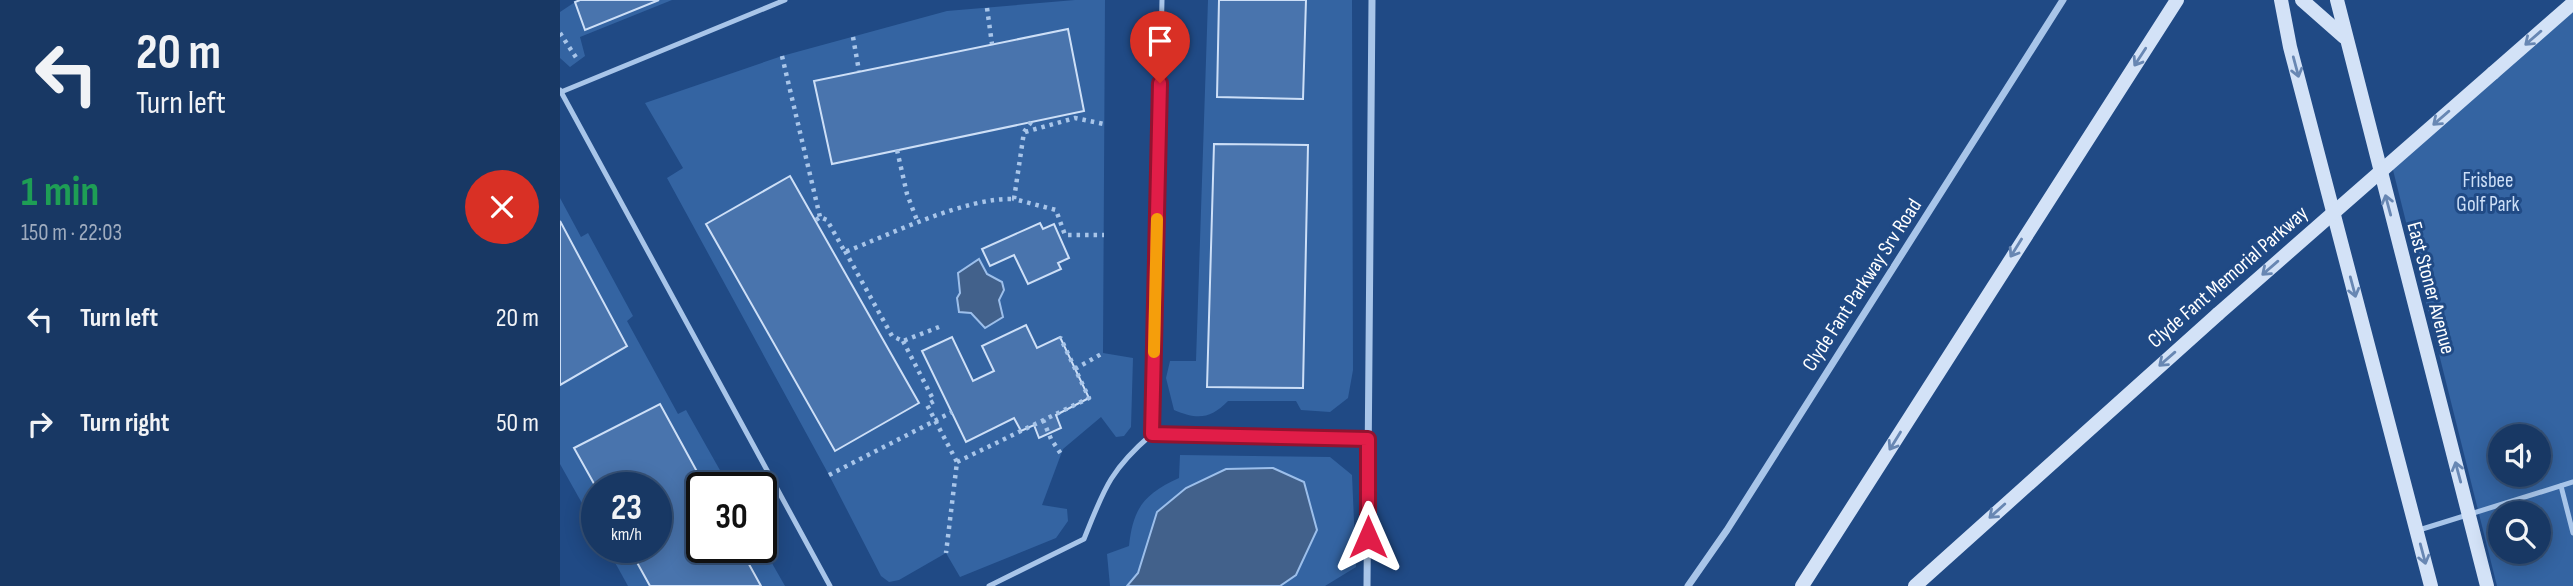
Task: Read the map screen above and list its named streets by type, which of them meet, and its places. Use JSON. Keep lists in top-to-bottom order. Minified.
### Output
{"streets":{"main road":["Clyde Fant Memorial Parkway","East Stoner Avenue"],"street":["Clyde Fant Parkway Srv Road"]},"one_way":["Clyde Fant Memorial Parkway"],"parks":["Frisbee Golf Park"],"page":{"turn":["20 m","Turn left"],"heading":["1 min","150 m · 22:03"],"list":[{"name":"Turn left","value":"20 m"},{"name":"Turn right","value":"50 m"}],"speed":"23 km/h","limit":"30"}}
